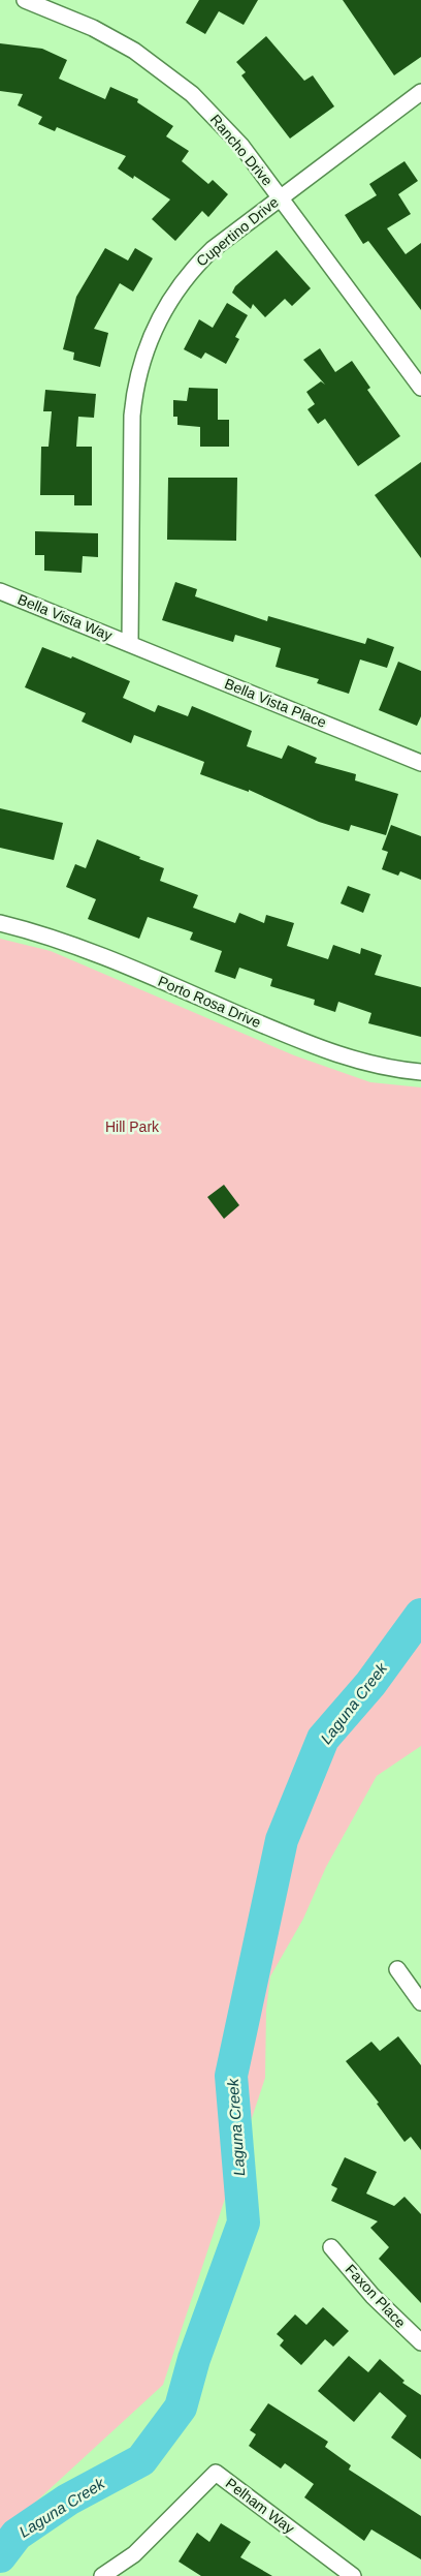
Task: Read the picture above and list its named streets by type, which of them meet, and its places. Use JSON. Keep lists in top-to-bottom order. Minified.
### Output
{"streets":{"street":["Rancho Drive","Cupertino Drive","Bella Vista Way","Bella Vista Place","Porto Rosa Drive","Faxon Place","Pelham Way"]},"crossings":[["Rancho Drive","Cupertino Drive"],["Cupertino Drive","Bella Vista Way"],["Cupertino Drive","Bella Vista Place"],["Bella Vista Way","Bella Vista Place"]],"water":["Laguna Creek"],"parks":["Hill Park"]}
